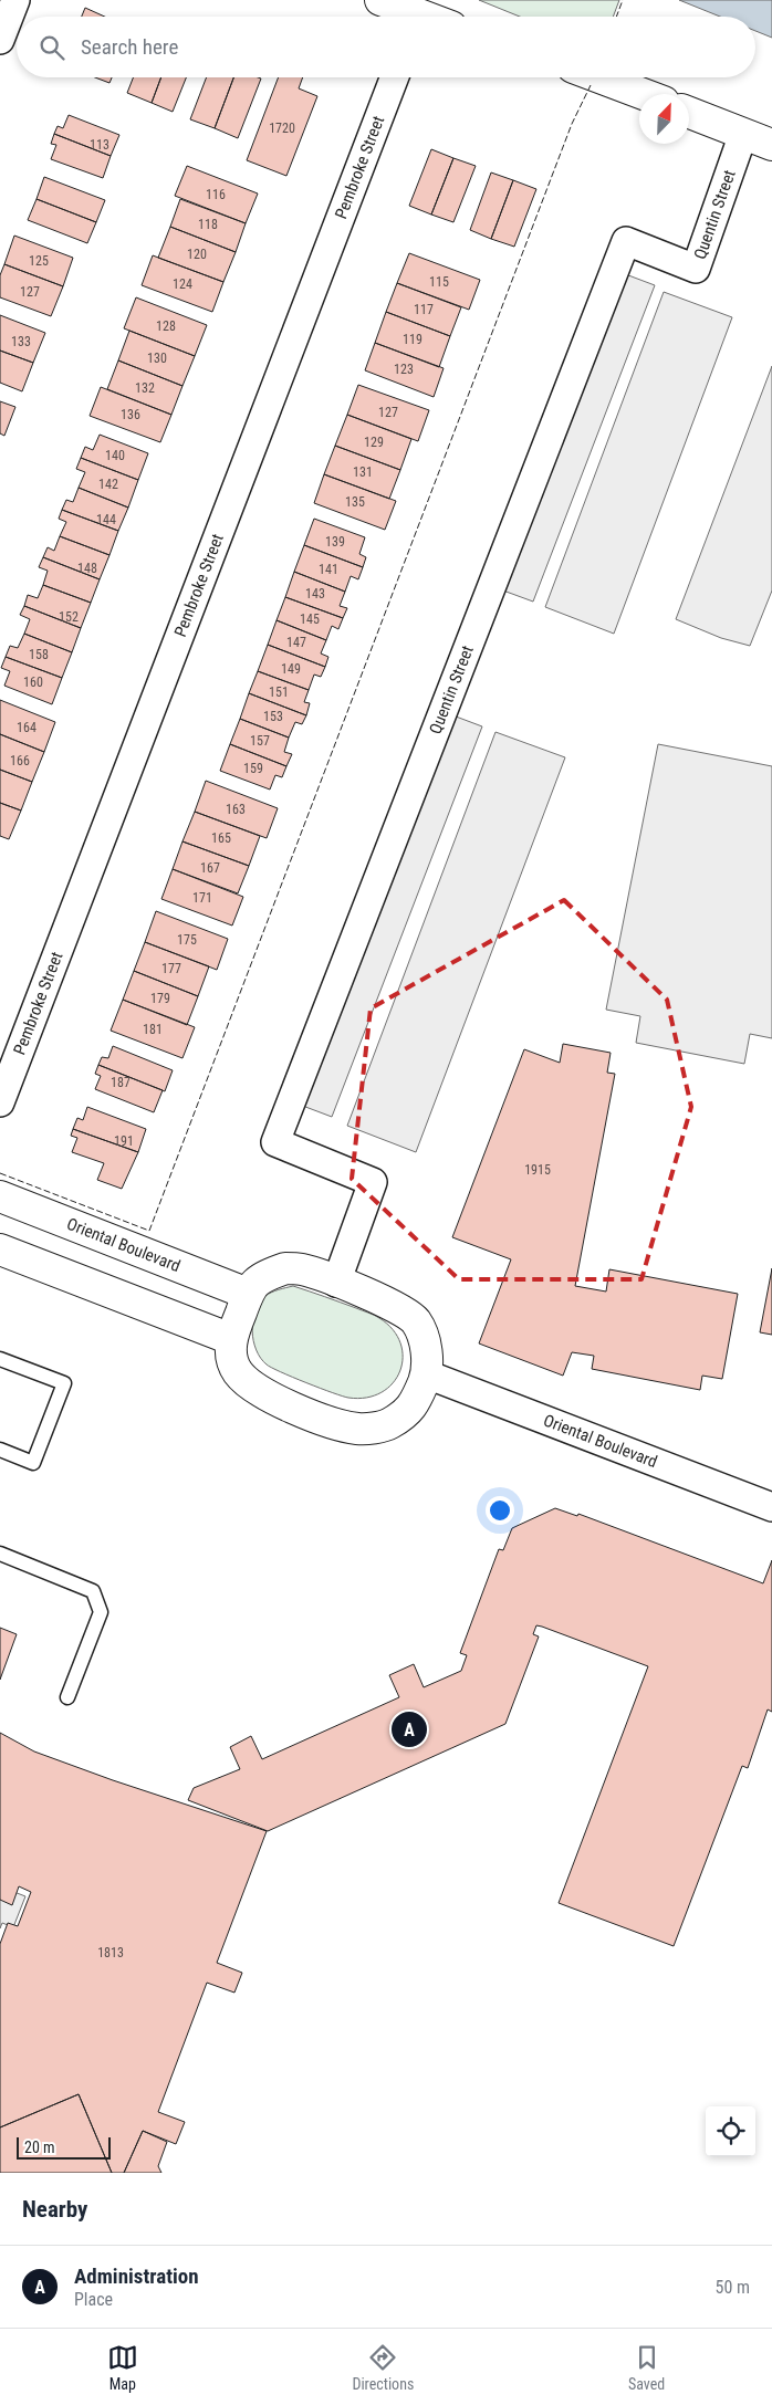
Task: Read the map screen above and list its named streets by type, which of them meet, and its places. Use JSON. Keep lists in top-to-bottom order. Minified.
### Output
{"streets":{"street":["Pembroke Street","Quentin Street","Oriental Boulevard"]},"crossings":[["Quentin Street","Oriental Boulevard"]],"house_numbers":["1720","113","116","118","120","125","115","124","127","117","128","119","133","130","123","132","127","136","129","140","131","142","135","144","139","148","141","143","152","145","147","158","149","160","151","153","164","157","166","159","163","165","167","171","175","177","179","181","187","191","1915","1813"],"scale_bar":"20 m","north":"top right","page":{"search":"Search here","pins":"A","scale":"20 m","heading":"Nearby","list":[{"mark":"A","name":"Administration","note":"Place","value":"50 m"}],"nav":["Map","Directions","Saved"]}}
